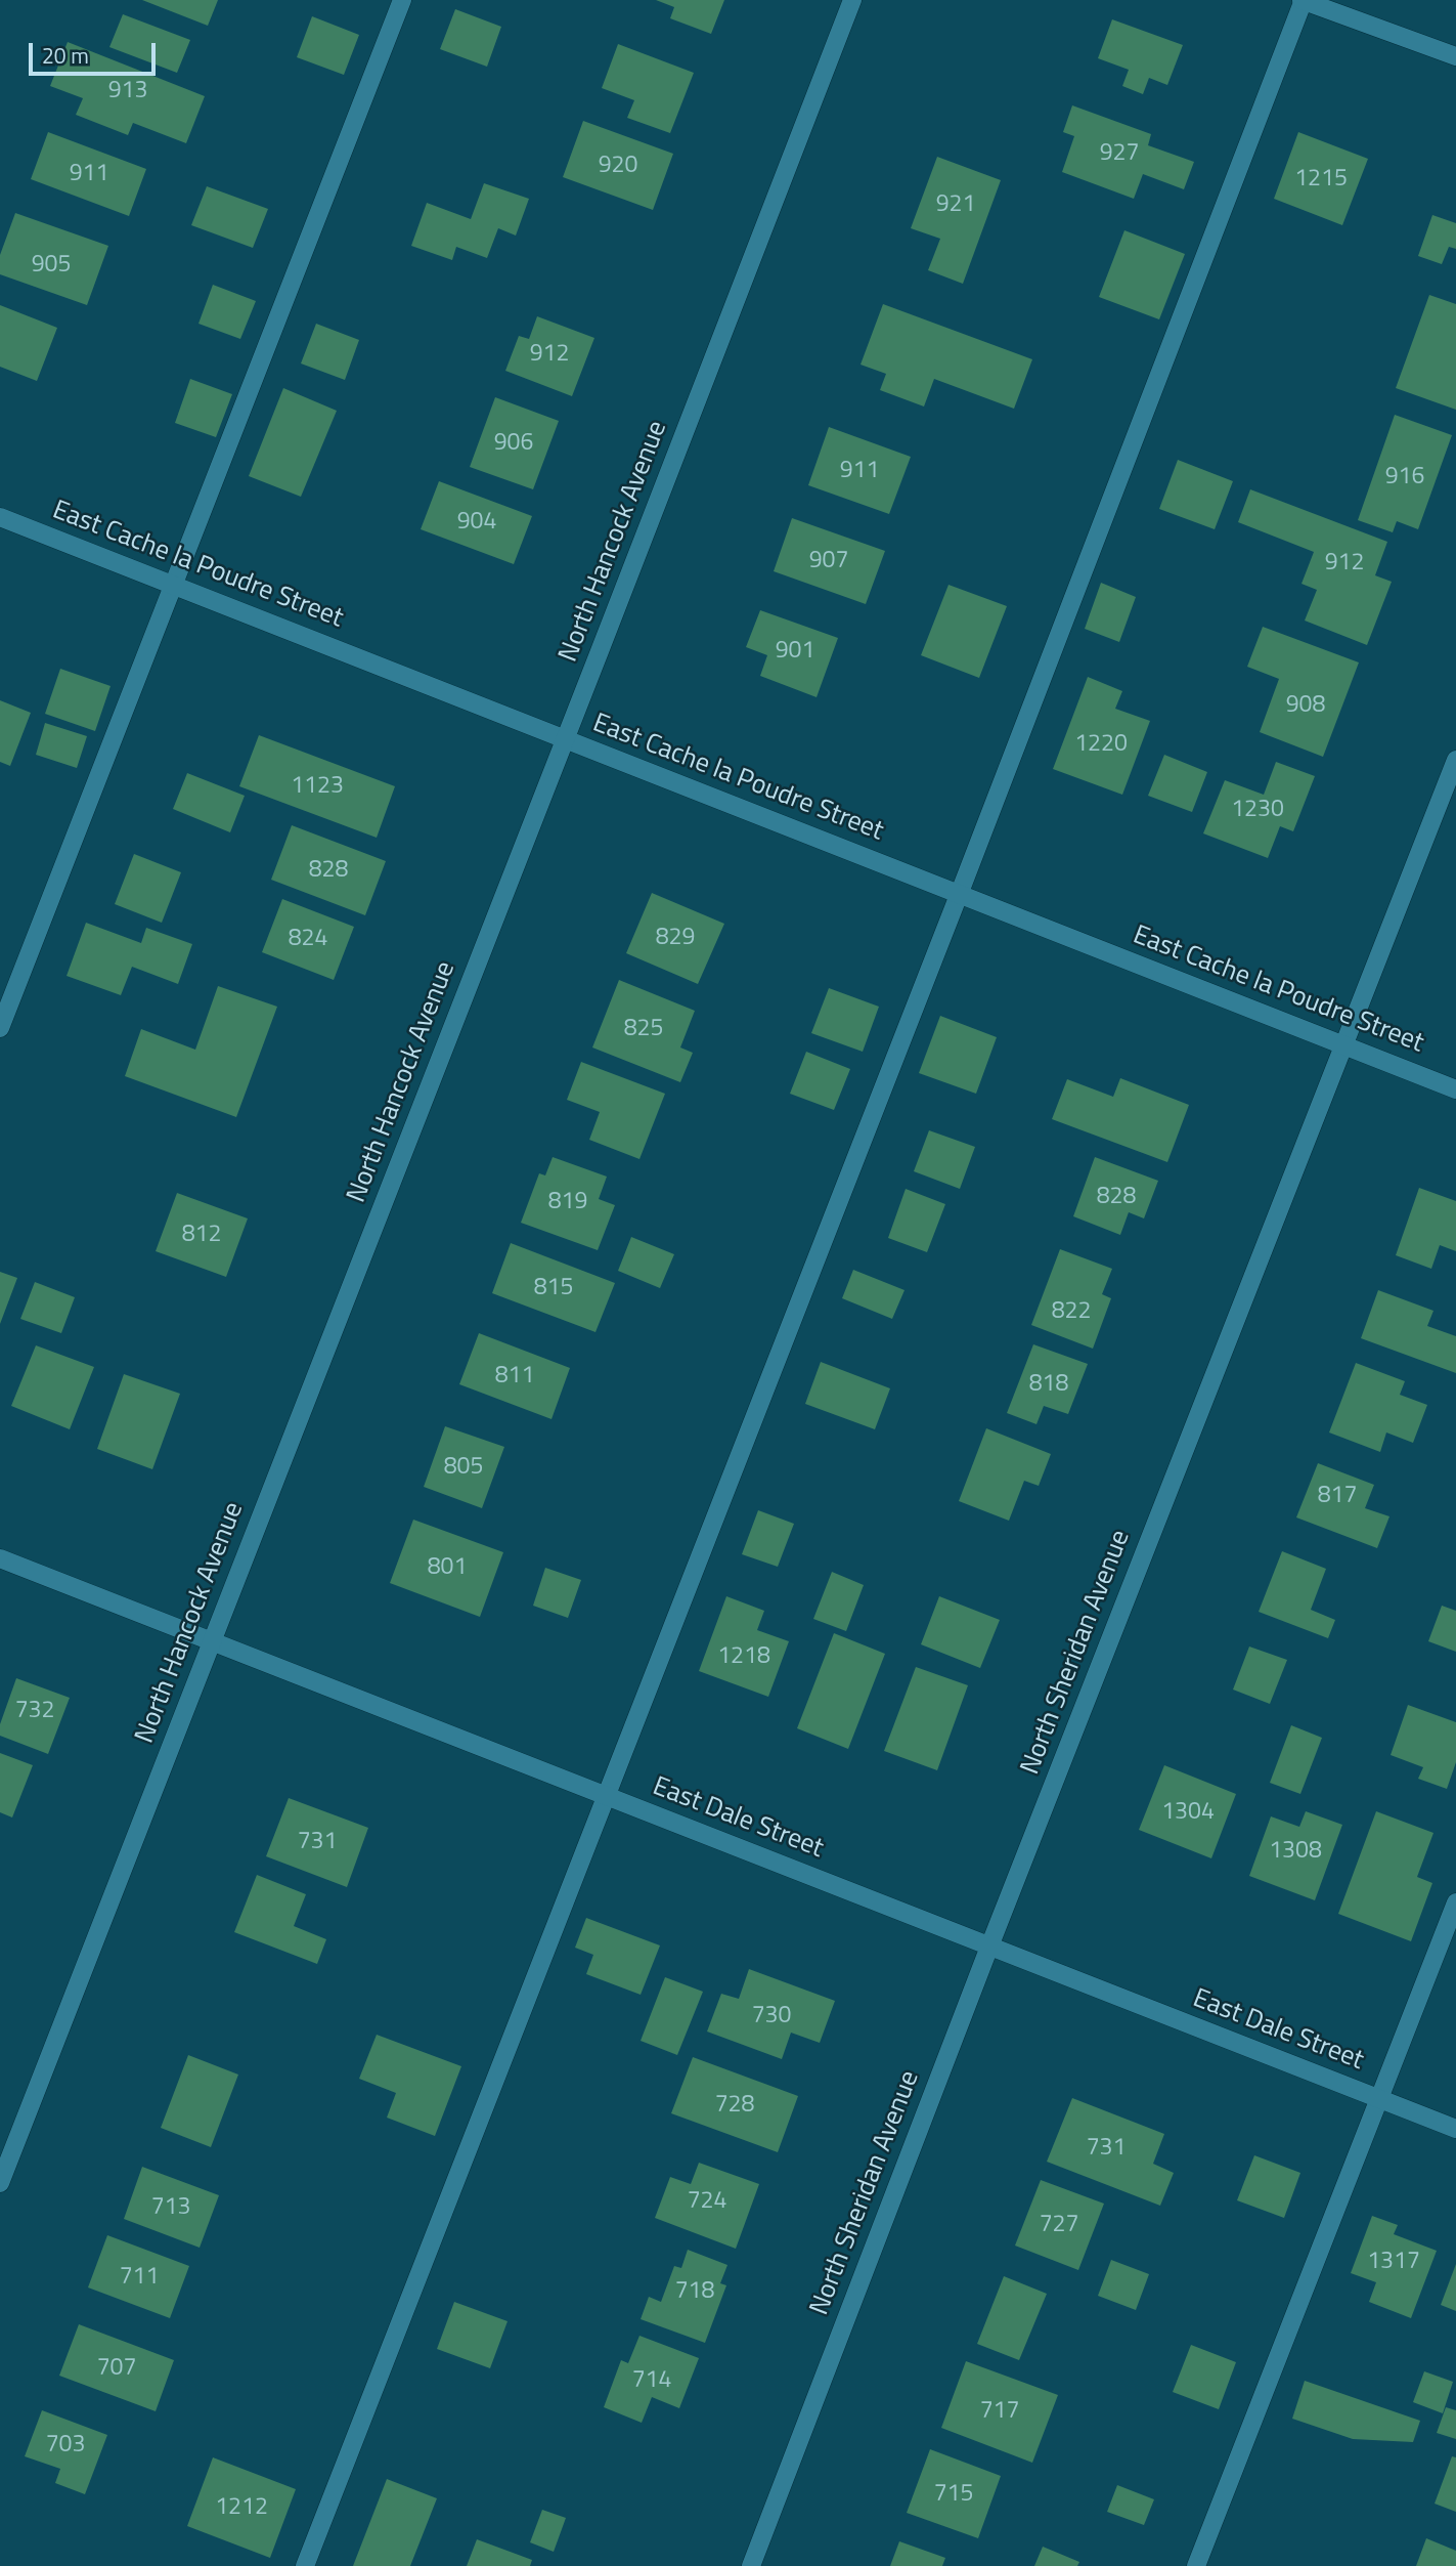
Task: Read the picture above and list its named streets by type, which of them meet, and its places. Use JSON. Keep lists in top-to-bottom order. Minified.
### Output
{"streets":{"street":["North Hancock Avenue","East Cache la Poudre Street","North Sheridan Avenue","East Dale Street"]},"crossings":[["North Hancock Avenue","East Cache la Poudre Street"],["North Hancock Avenue","East Dale Street"],["East Cache la Poudre Street","North Sheridan Avenue"],["North Sheridan Avenue","East Dale Street"]],"house_numbers":["913","927","920","911","1215","921","905","912","906","911","916","904","907","912","901","908","1220","1123","1230","828","829","824","825","828","819","812","815","822","811","818","805","817","801","1218","732","1304","731","1308","730","728","731","724","713","727","1317","711","718","707","714","717","703","715","1212"],"scale_bar":"20 m"}
